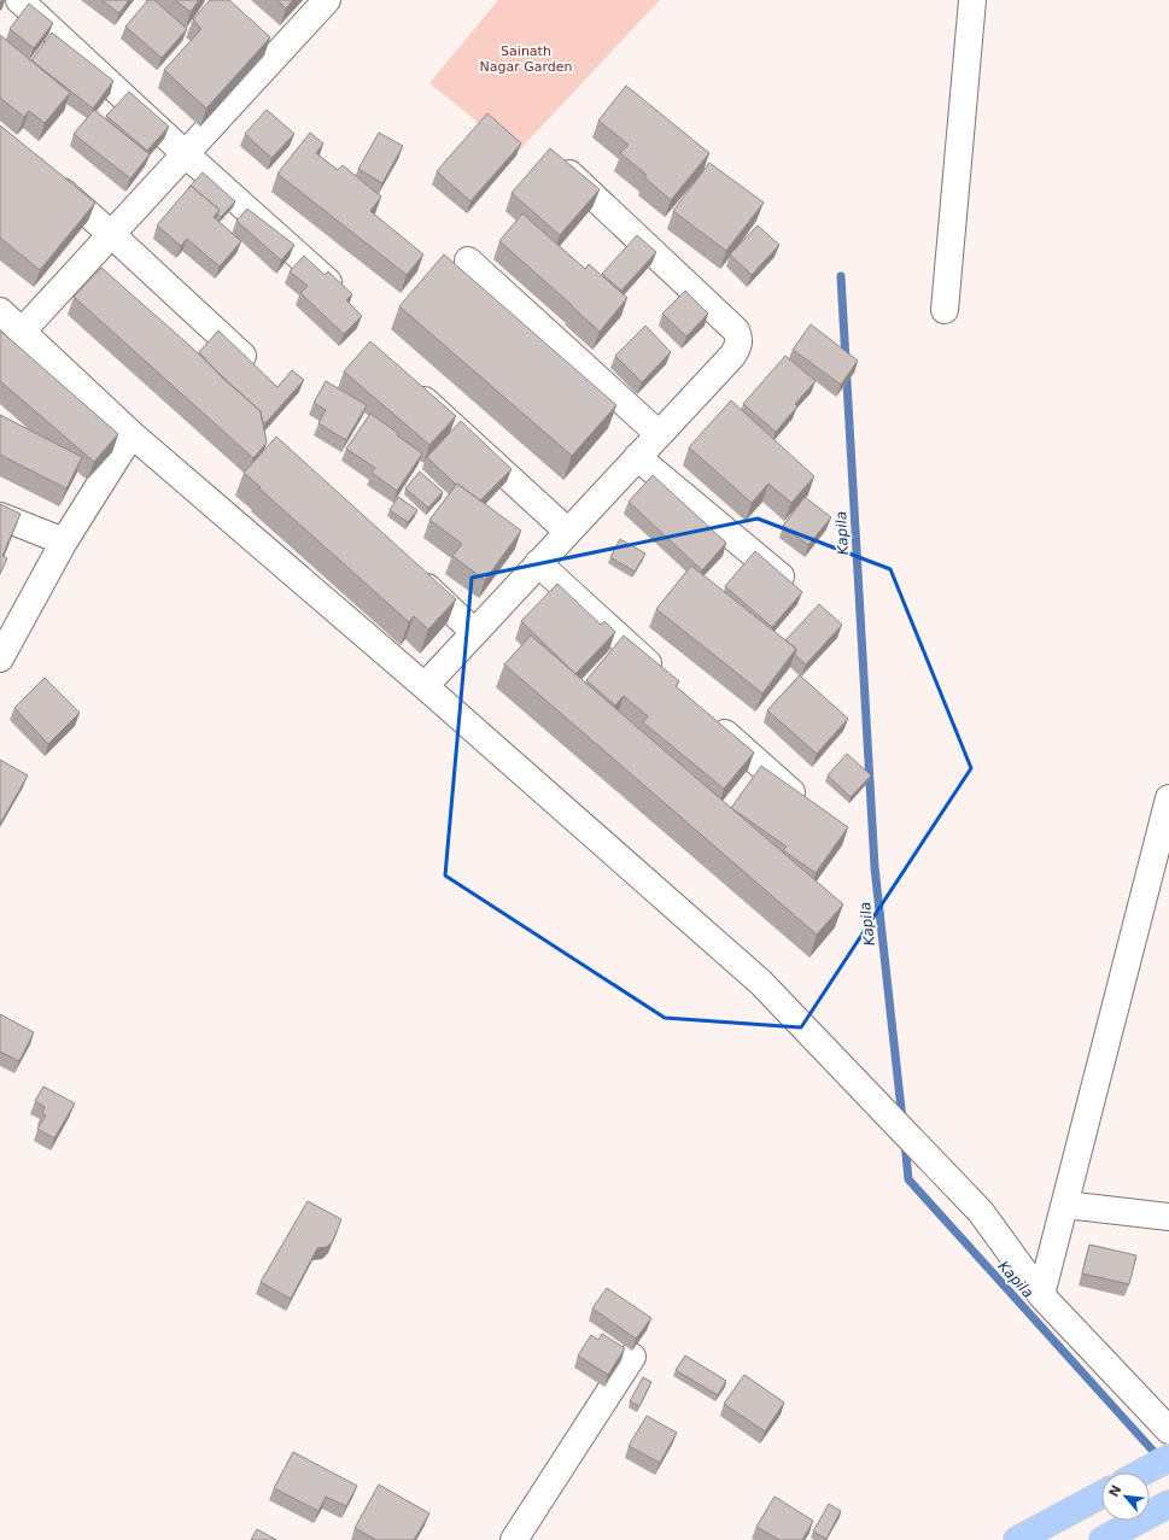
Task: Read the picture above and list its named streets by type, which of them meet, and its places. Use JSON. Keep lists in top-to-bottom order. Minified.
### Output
{"water":["Kapila"],"parks":["Sainath Nagar Garden"],"north":"top left"}
